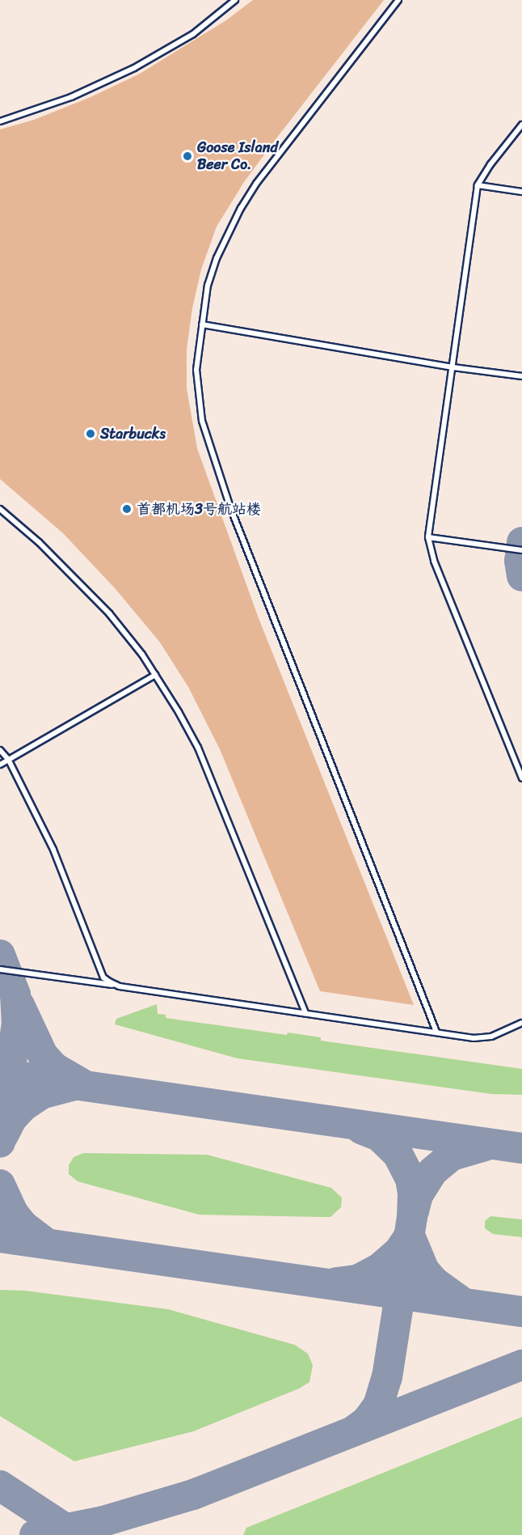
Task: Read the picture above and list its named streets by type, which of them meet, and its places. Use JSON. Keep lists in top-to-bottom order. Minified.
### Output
{"places":["Goose Island Beer Co.","Starbucks","首都机场3号航站楼"]}
